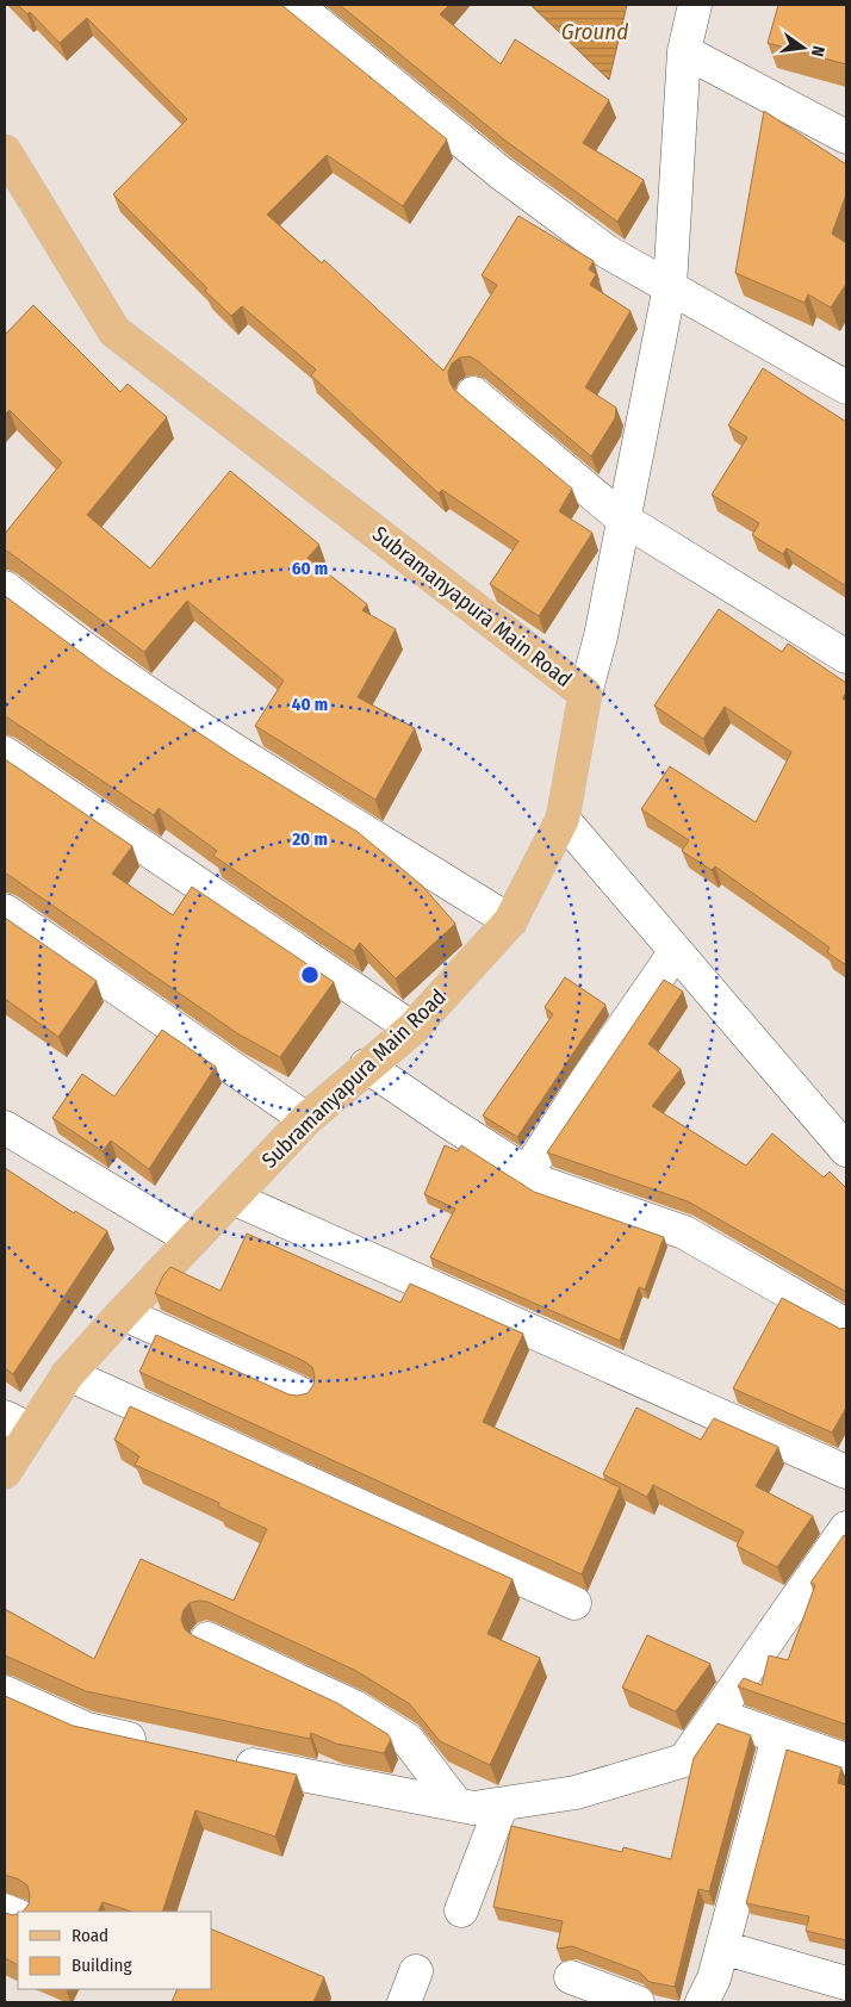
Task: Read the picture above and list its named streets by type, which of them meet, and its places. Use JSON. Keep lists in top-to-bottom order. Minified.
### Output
{"streets":{"main road":["Subramanyapura Main Road"]},"water":["Ground"],"legend":["Road","Building"],"north":"right","rings":["60 m","40 m","20 m"]}
